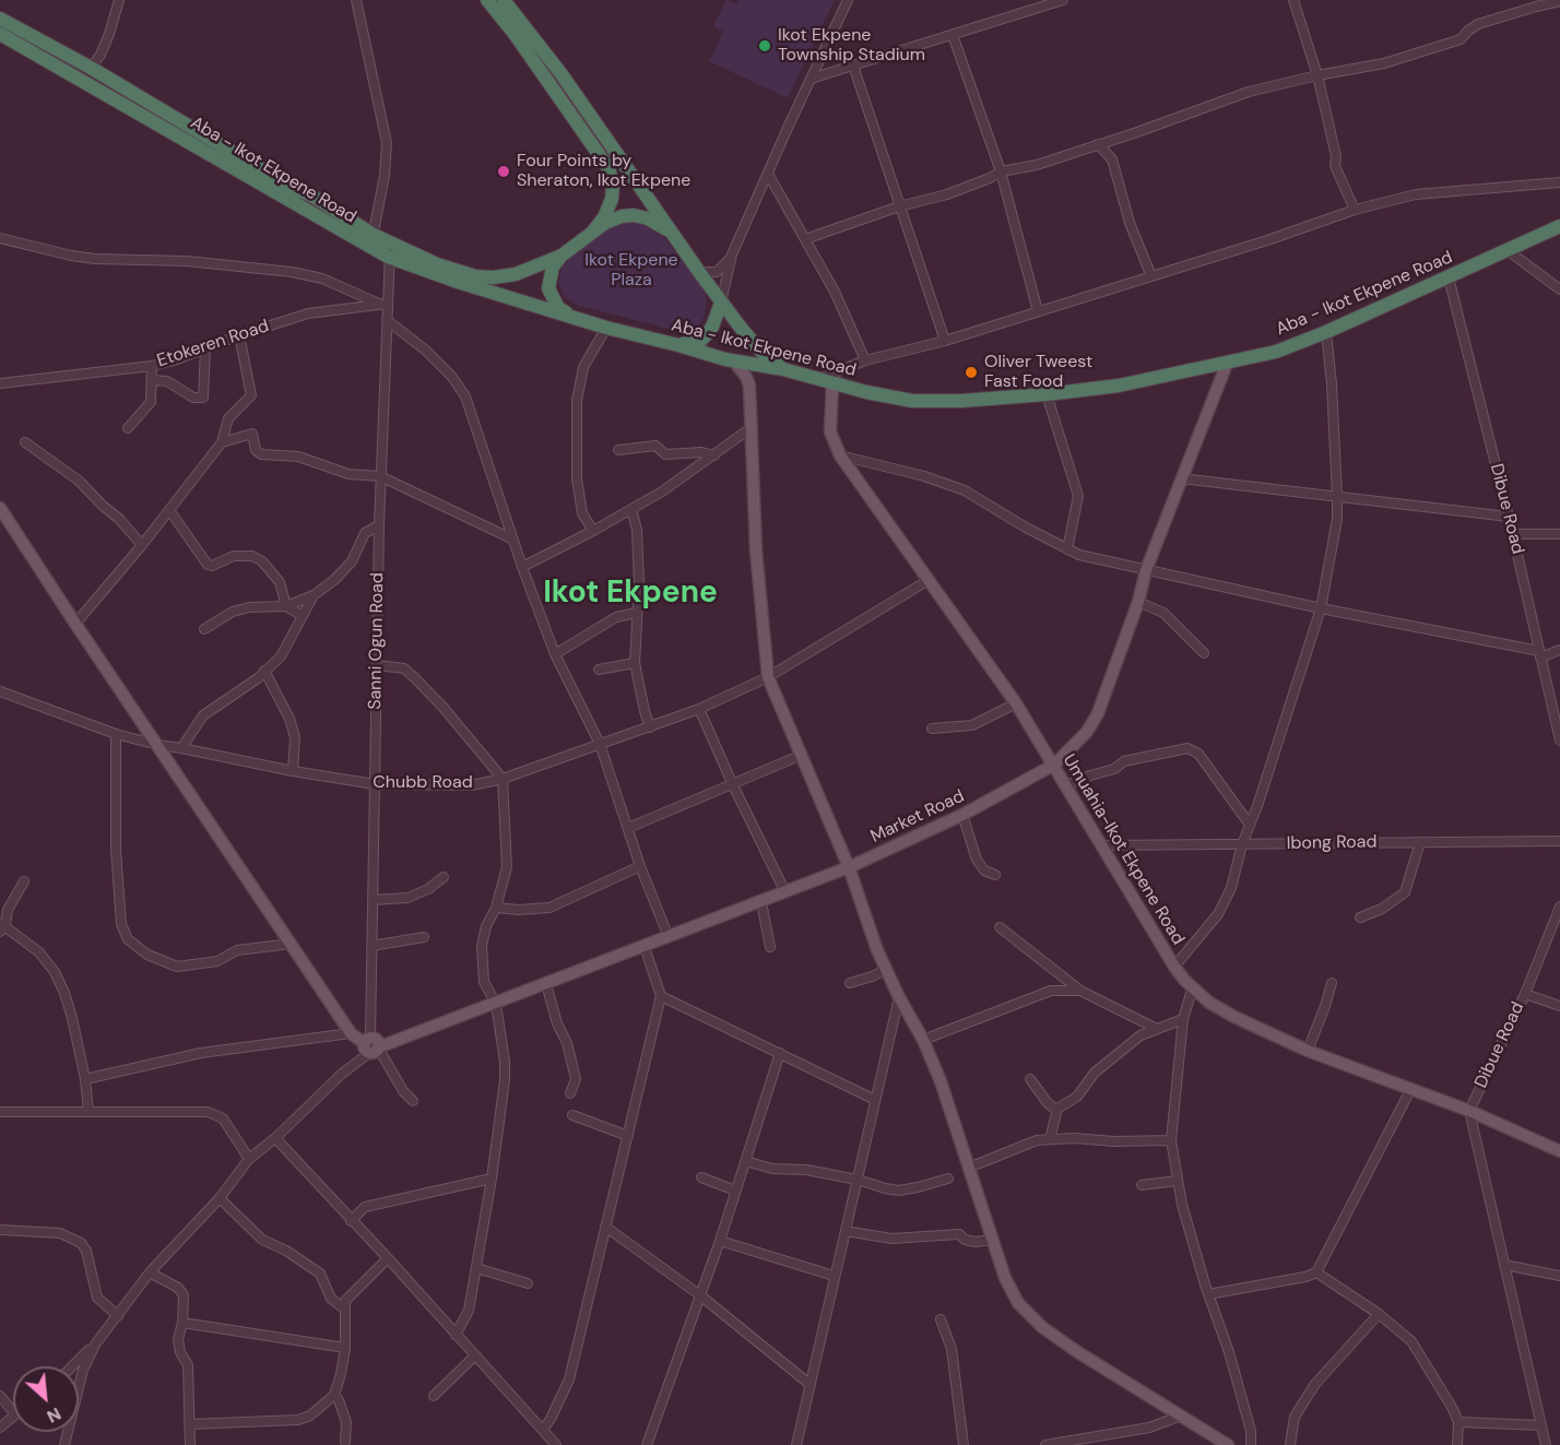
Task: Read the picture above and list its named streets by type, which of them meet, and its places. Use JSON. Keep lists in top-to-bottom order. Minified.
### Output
{"streets":{"highway":["Aba - Ikot Ekpene Road"],"main road":["Market Road","Umuahia-Ikot Ekpene Road"],"street":["Etokeren Road","Dibue Road","Sanni Ogun Road","Chubb Road","Ibong Road"]},"crossings":[["Aba - Ikot Ekpene Road","Dibue Road"],["Aba - Ikot Ekpene Road","Sanni Ogun Road"],["Aba - Ikot Ekpene Road","Market Road"],["Aba - Ikot Ekpene Road","Umuahia-Ikot Ekpene Road"],["Etokeren Road","Sanni Ogun Road"],["Dibue Road","Umuahia-Ikot Ekpene Road"],["Sanni Ogun Road","Chubb Road"],["Sanni Ogun Road","Market Road"],["Chubb Road","Umuahia-Ikot Ekpene Road"],["Market Road","Umuahia-Ikot Ekpene Road"],["Ibong Road","Umuahia-Ikot Ekpene Road"]],"districts":["Ikot Ekpene"],"parks":["Ikot Ekpene Plaza"],"places":["Ikot Ekpene Township Stadium","Four Points by Sheraton, Ikot Ekpene","Oliver Tweest Fast Food"],"north":"bottom right"}
